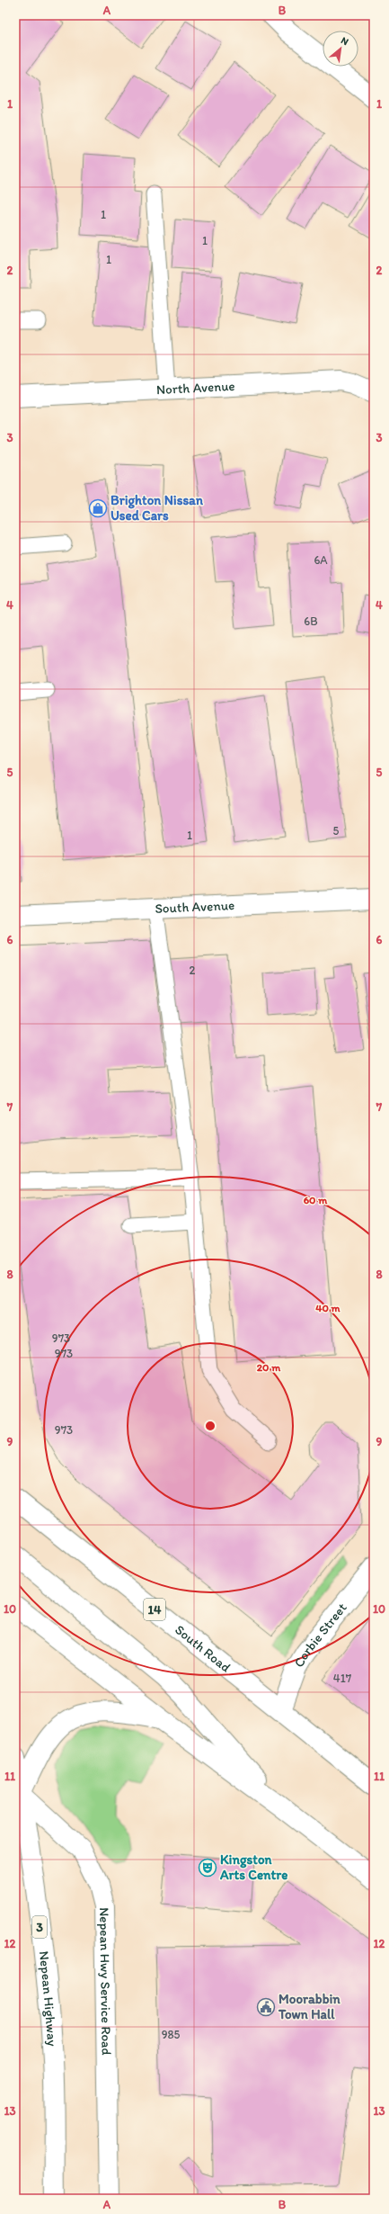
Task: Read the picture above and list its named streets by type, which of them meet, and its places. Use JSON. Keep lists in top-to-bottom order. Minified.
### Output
{"streets":{"main road":["North Avenue","South Avenue","14","Corbie Street","South Road","3","Nepean Hwy Service Road","Nepean Highway"]},"crossings":[["Corbie Street","South Road"],["Nepean Hwy Service Road","Nepean Highway"]],"places":{"shop":["Brighton Nissan Used Cars"],"theatre":["Kingston Arts Centre"],"public building":["Moorabbin Town Hall"]},"house_numbers":["1","1","1","6A","6B","5","1","2","973","973","973","417","985"],"north":"top right","grid":{"columns":["A","B"],"rows":["1","2","3","4","5","6","7","8","9","10","11","12","13"]},"rings":["60 m","40 m","20 m"]}
